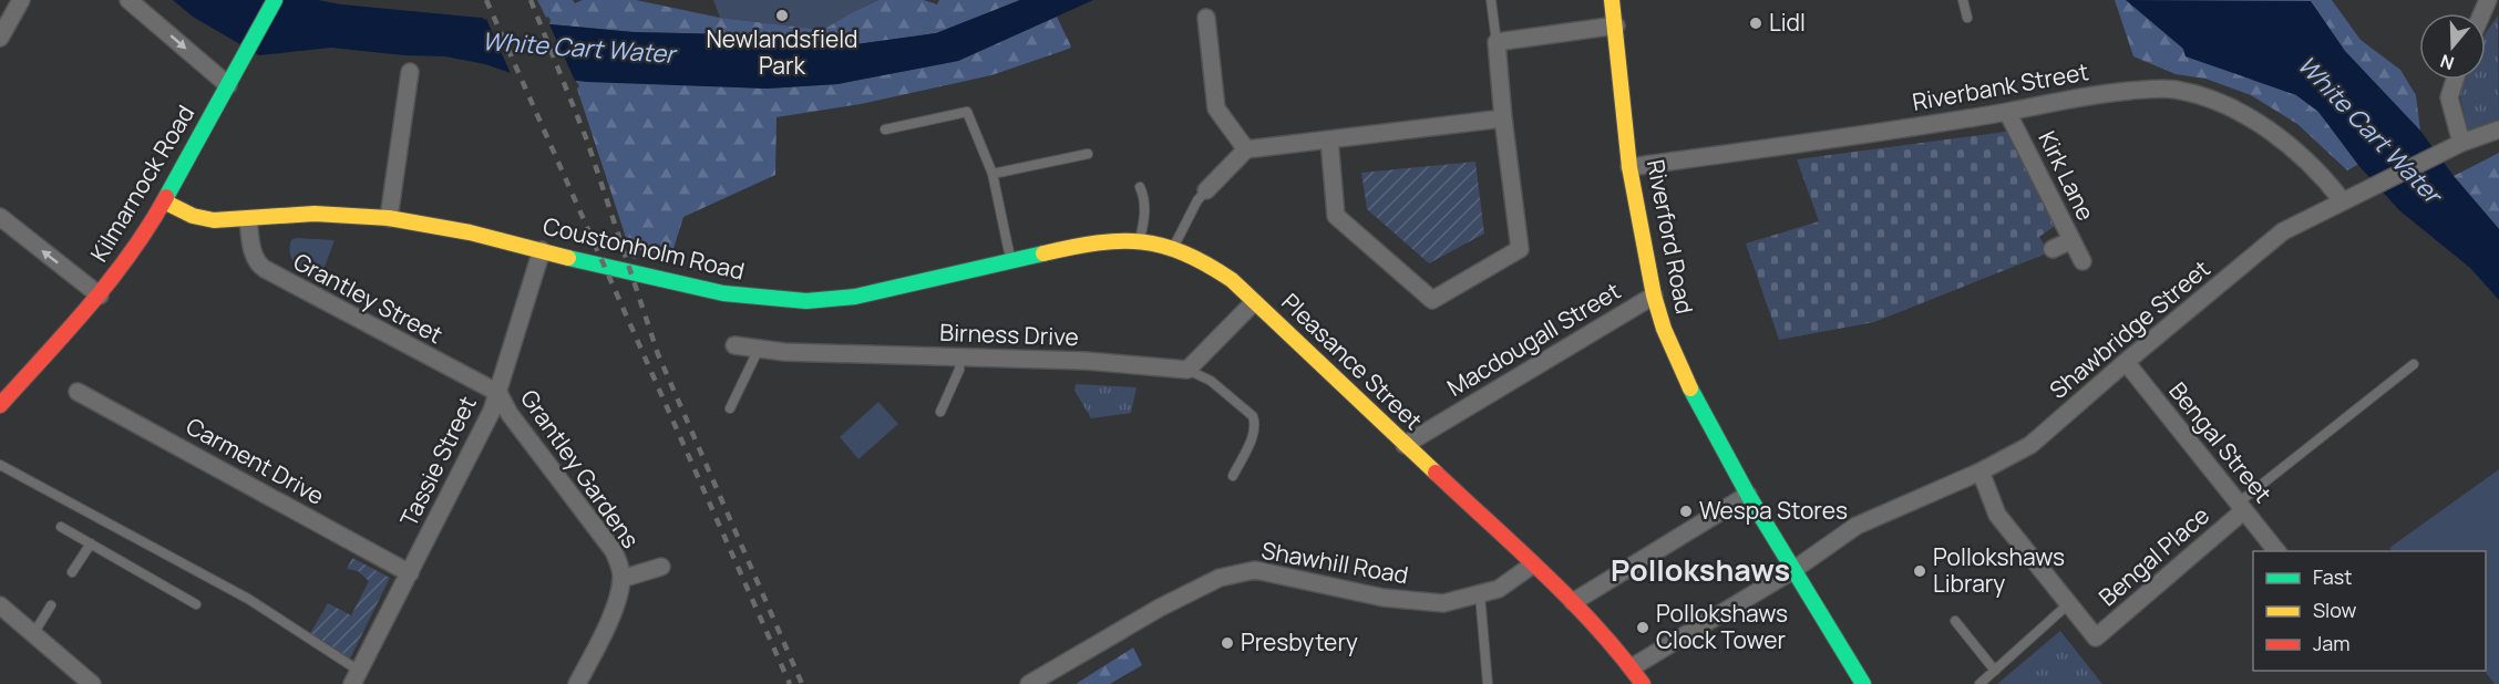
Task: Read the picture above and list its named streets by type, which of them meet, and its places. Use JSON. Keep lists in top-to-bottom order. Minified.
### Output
{"streets":{"street":["Riverbank Street","Kirk Lane","Kilmarnock Road","Riverford Road","Coustonholm Road","Grantley Street","Shawbridge Street","Birness Drive","Macdougall Street","Pleasance Street","Bengal Street","Carment Drive","Tassie Street","Grantley Gardens","Bengal Place","Shawhill Road"]},"crossings":[["Riverbank Street","Kirk Lane"],["Riverbank Street","Riverford Road"],["Riverbank Street","Shawbridge Street"],["Kilmarnock Road","Coustonholm Road"],["Riverford Road","Shawbridge Street"],["Riverford Road","Macdougall Street"],["Coustonholm Road","Grantley Street"],["Coustonholm Road","Pleasance Street"],["Coustonholm Road","Tassie Street"],["Grantley Street","Tassie Street"],["Grantley Street","Grantley Gardens"],["Shawbridge Street","Pleasance Street"],["Shawbridge Street","Bengal Street"],["Macdougall Street","Pleasance Street"],["Pleasance Street","Shawhill Road"],["Bengal Street","Bengal Place"],["Carment Drive","Tassie Street"],["Tassie Street","Grantley Gardens"]],"districts":["Pollokshaws"],"water":["White Cart Water"],"places":["Newlandsfield Park","Lidl","Wespa Stores","Pollokshaws Library","Pollokshaws Clock Tower","Presbytery"],"legend":["Fast","Slow","Jam"],"north":"bottom"}
